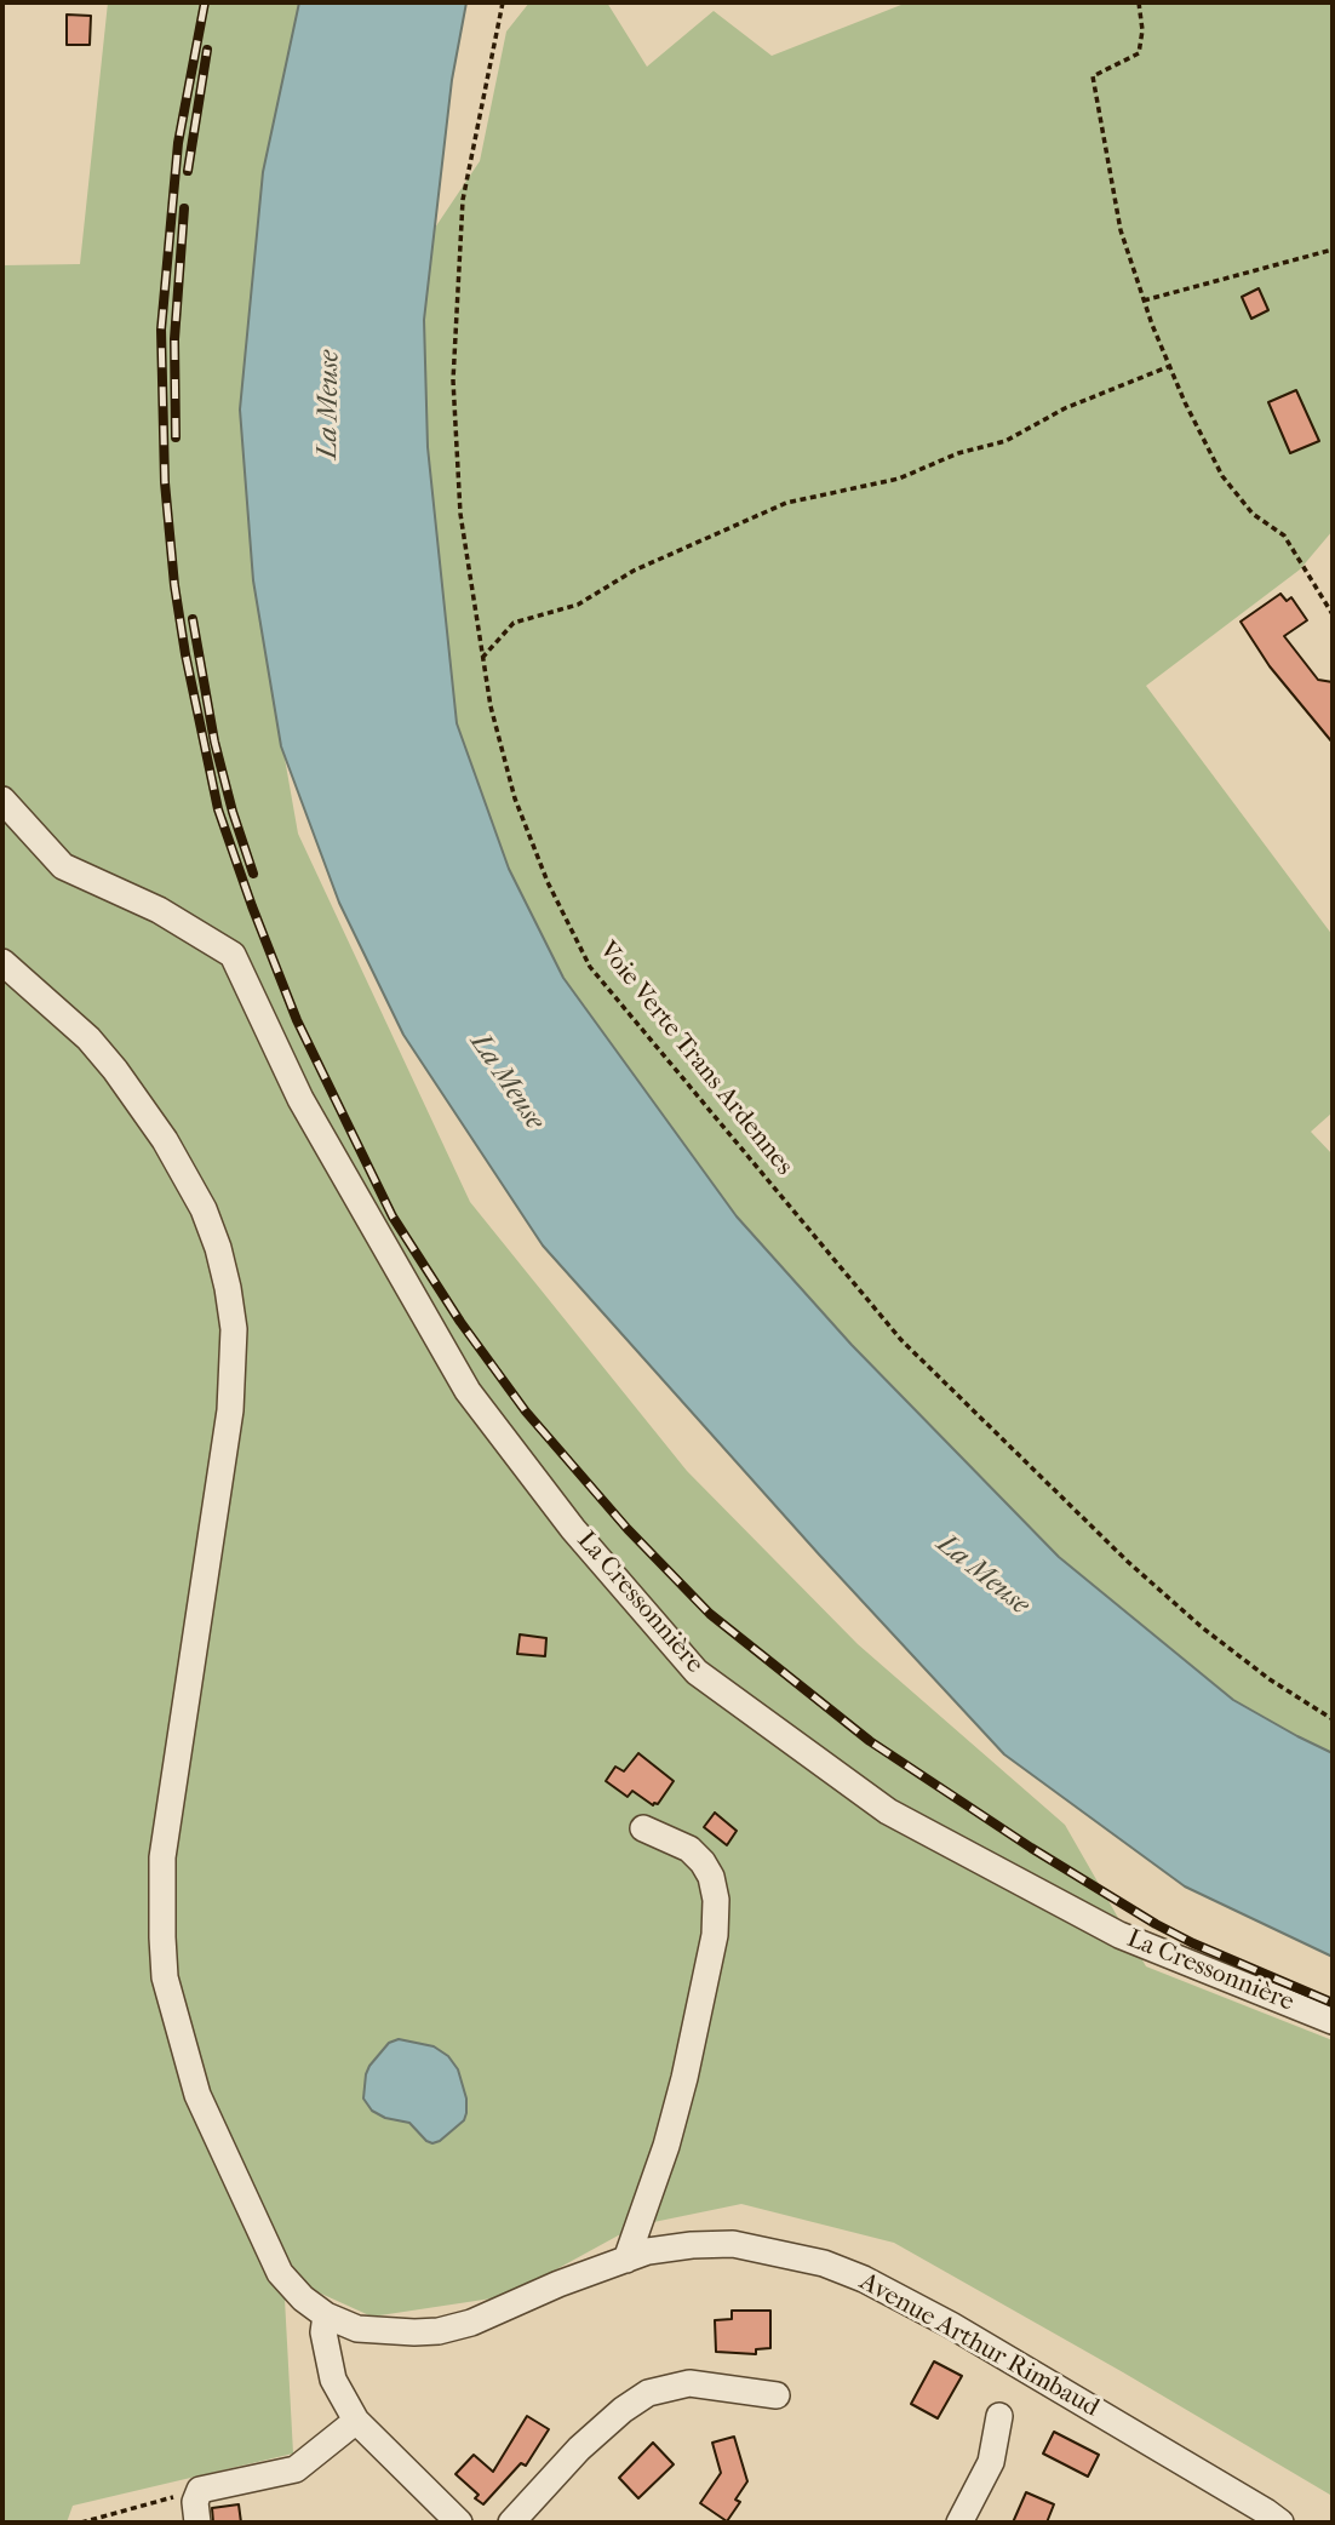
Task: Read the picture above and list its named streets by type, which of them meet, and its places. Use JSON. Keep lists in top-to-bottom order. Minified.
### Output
{"streets":{"street":["La Cressonnière","Avenue Arthur Rimbaud"],"path":["Voie Verte Trans Ardennes"]},"water":["La Meuse"]}
